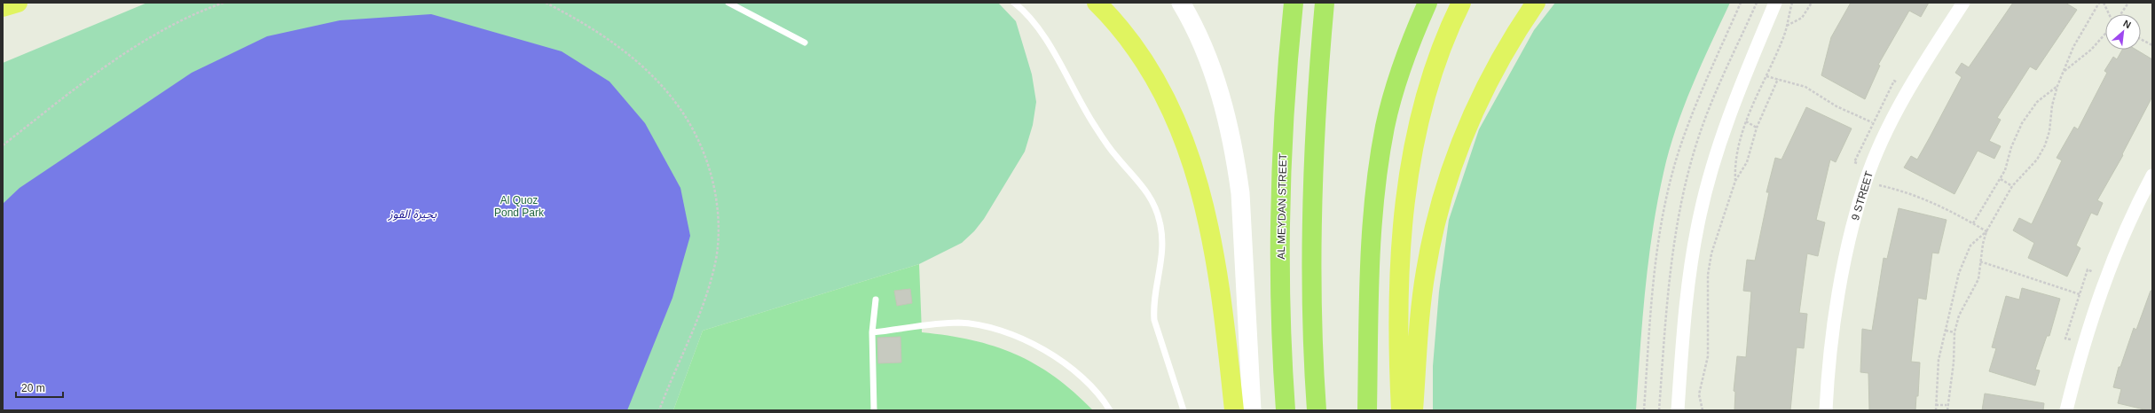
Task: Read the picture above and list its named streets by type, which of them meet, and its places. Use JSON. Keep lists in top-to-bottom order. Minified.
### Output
{"streets":{"main road":["AL MEYDAN STREET"],"street":["9 STREET"]},"water":["بحيرة القوز"],"parks":["Al Quoz Pond Park"],"scale_bar":"20 m","north":"top right"}
